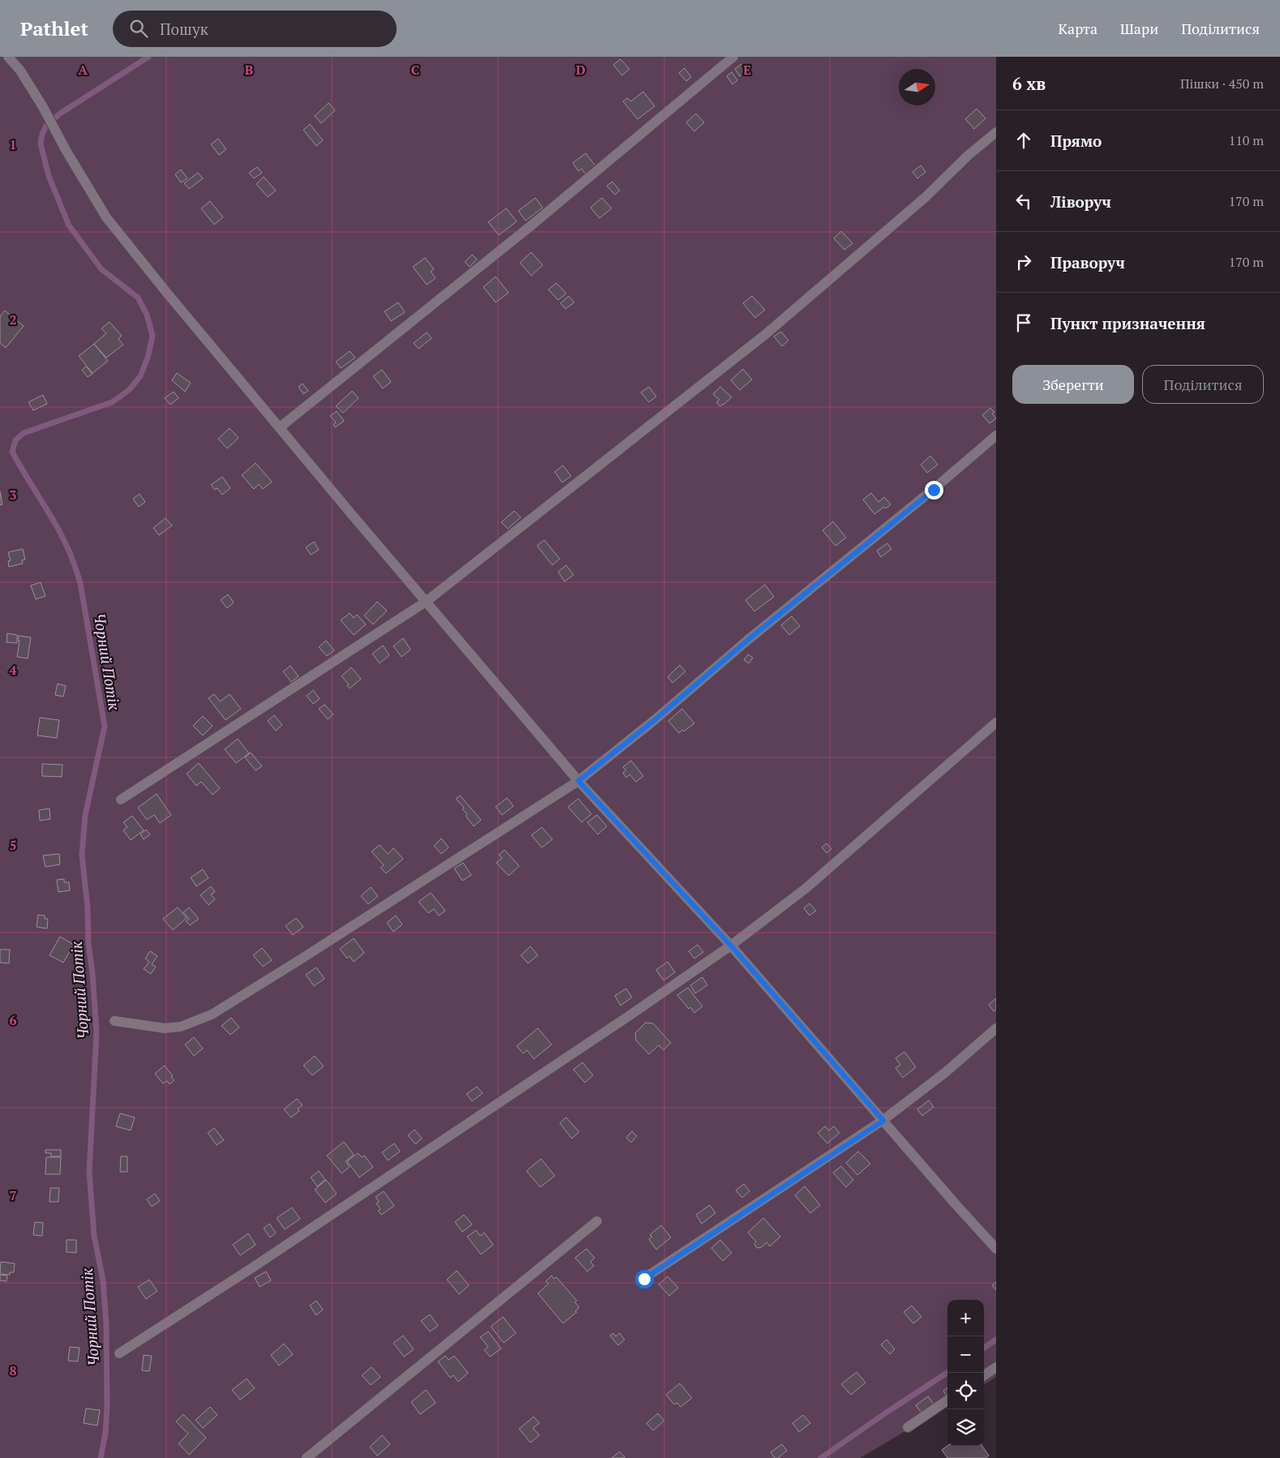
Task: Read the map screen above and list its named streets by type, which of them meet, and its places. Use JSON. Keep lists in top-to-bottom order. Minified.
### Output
{"water":["Чорний Потік"],"north":"right","page":{"header":"Pathlet","search":"Пошук","nav":["Карта","Шари","Поділитися"],"heading":["6 хв","Пішки · 450 m"],"list":[["Прямо","110 m"],["Ліворуч","170 m"],["Праворуч","170 m"],"Пункт призначення"],"buttons":["Зберегти","Поділитися"],"map_buttons":["+","−"]},"grid":{"columns":["A","B","C","D","E"],"rows":["1","2","3","4","5","6","7","8"]}}
